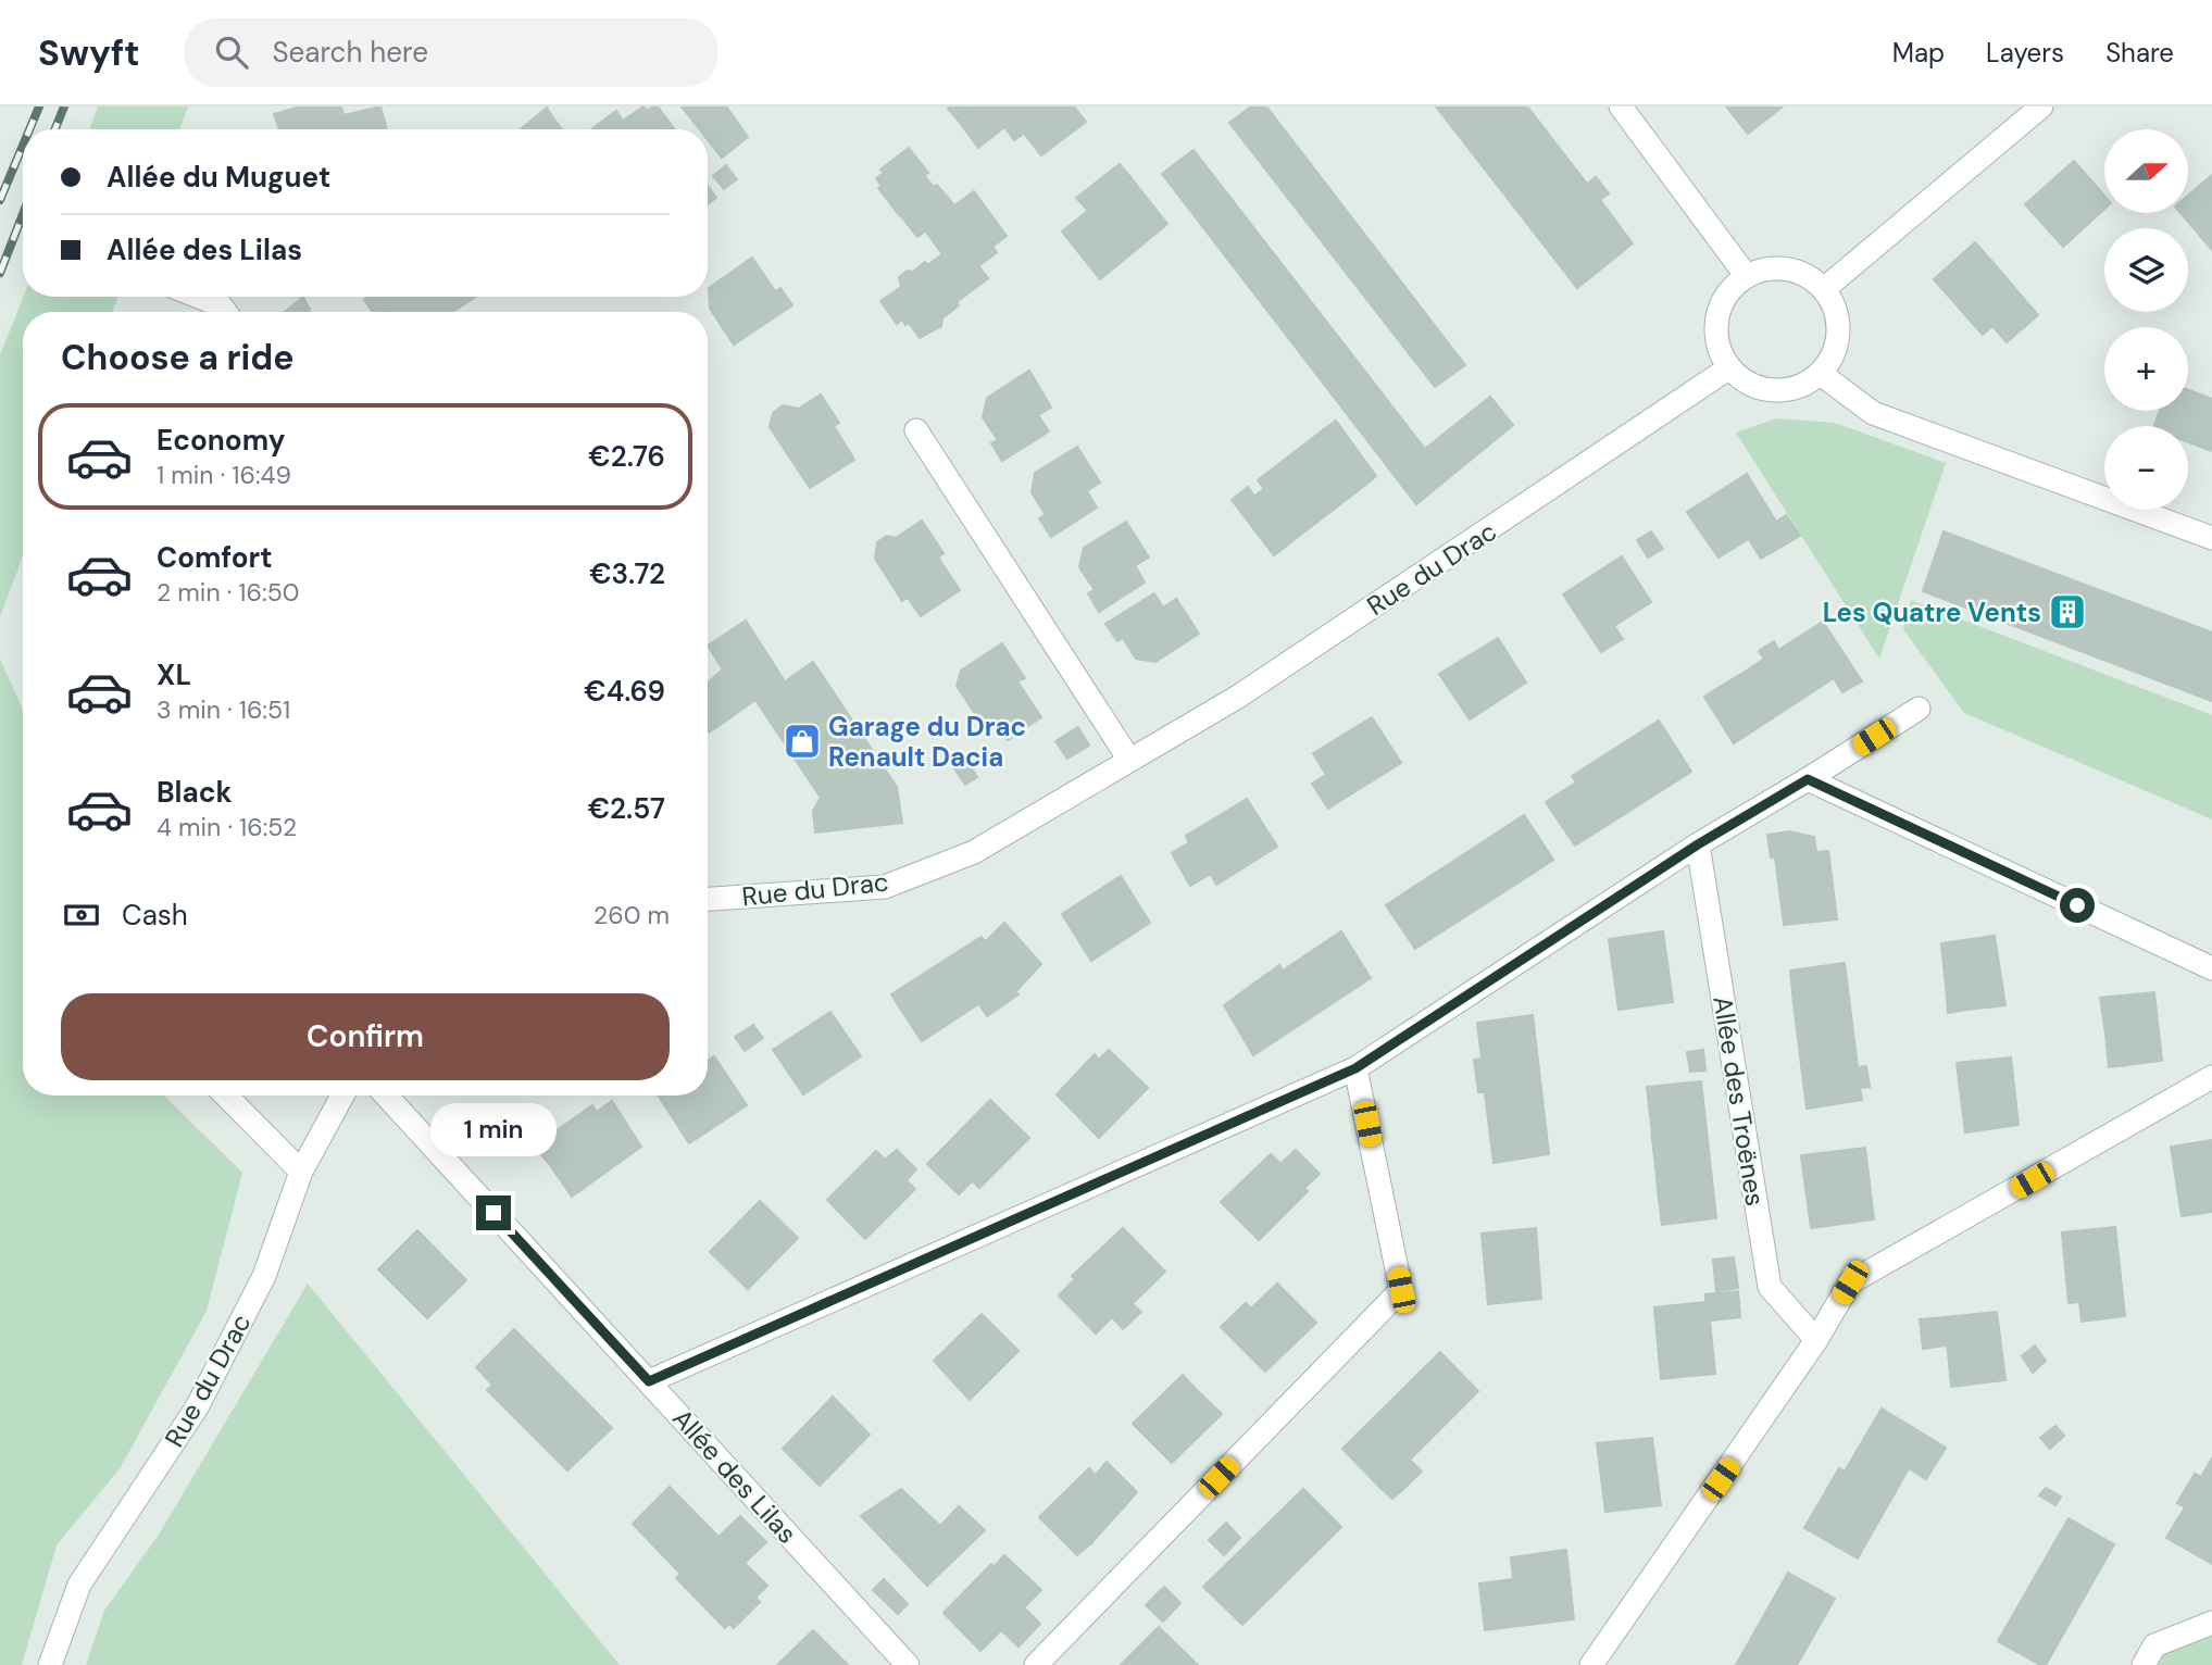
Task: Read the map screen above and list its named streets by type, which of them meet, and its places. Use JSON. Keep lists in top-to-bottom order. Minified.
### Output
{"streets":{"street":["Rue du Drac","Allée des Troënes","Allée des Lilas"]},"places":{"building":["Les Quatre Vents"],"shop":["Garage du Drac Renault Dacia"]},"north":"right","page":{"header":"Swyft","search":"Search here","nav":["Map","Layers","Share"],"map_buttons":["+","−"],"banner":["Allée du Muguet","Allée des Lilas"],"heading":"Choose a ride","list":[{"name":"Economy","note":"1 min · 16:49","value":"€2.76"},{"name":"Comfort","note":"2 min · 16:50","value":"€3.72"},{"name":"XL","note":"3 min · 16:51","value":"€4.69"},{"name":"Black","note":"4 min · 16:52","value":"€2.57"}],"pay":["Cash","260 m"],"buttons":"Confirm","bubble":"1 min"}}
